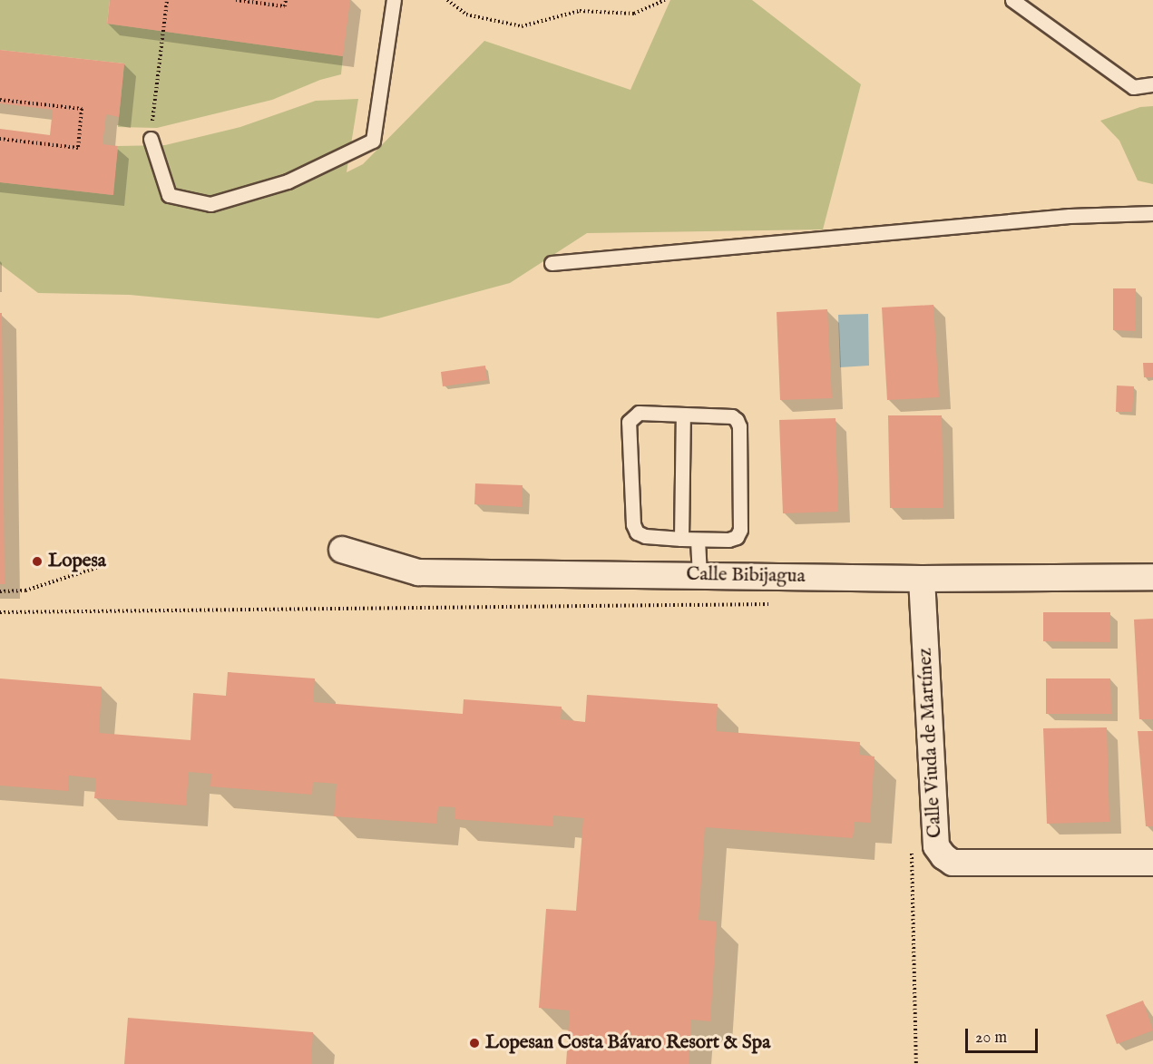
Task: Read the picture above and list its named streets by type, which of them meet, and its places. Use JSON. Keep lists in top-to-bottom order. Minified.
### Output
{"streets":{"street":["Calle Bibijagua","Calle Viuda de Martínez"]},"crossings":[["Calle Bibijagua","Calle Viuda de Martínez"]],"places":["Lopesa","Lopesan Costa Bávaro Resort & Spa"],"scale_bar":"20 m"}
